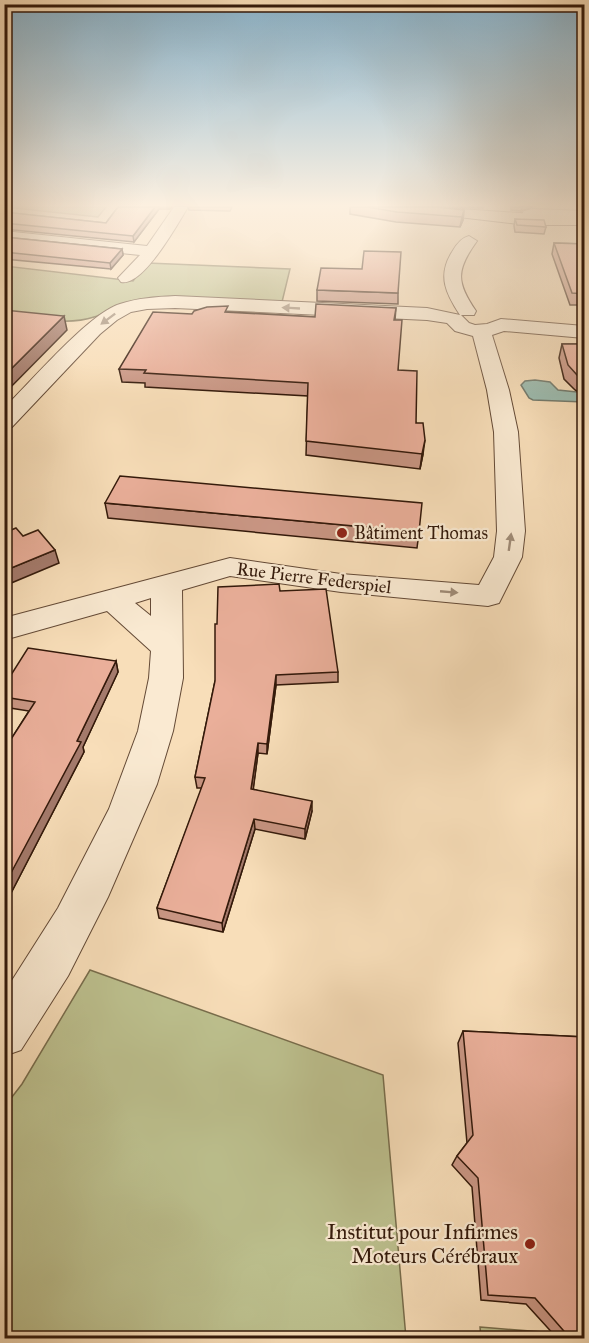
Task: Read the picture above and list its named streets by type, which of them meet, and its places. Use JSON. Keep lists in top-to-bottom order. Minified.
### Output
{"streets":{"street":["Rue Pierre Federspiel"]},"places":["Bâtiment Thomas","Institut pour Infirmes Moteurs Cérébraux"]}
